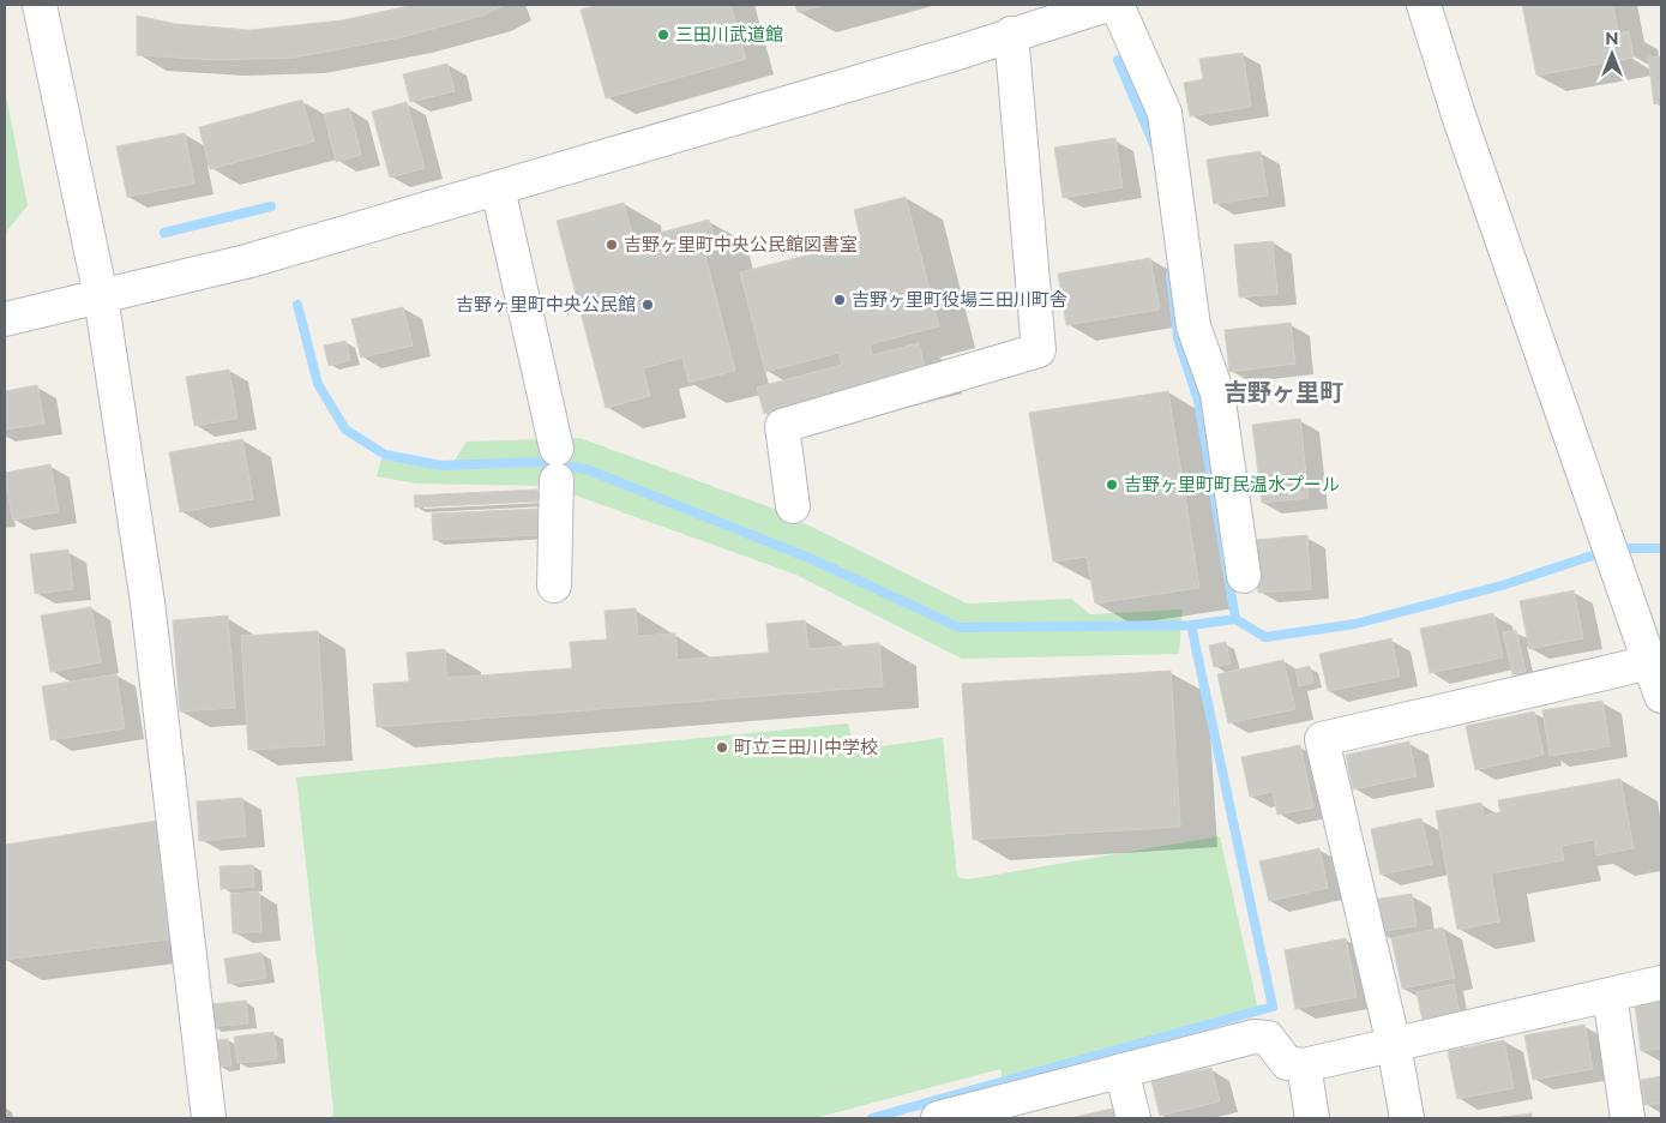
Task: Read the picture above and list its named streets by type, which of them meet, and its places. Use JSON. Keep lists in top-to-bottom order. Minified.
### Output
{"districts":["吉野ヶ里町"],"places":["三田川武道館","吉野ヶ里町中央公民館図書室","吉野ヶ里町役場三田川町舎","吉野ヶ里町中央公民館","吉野ヶ里町町民温水プール","町立三田川中学校"],"north":"top"}
